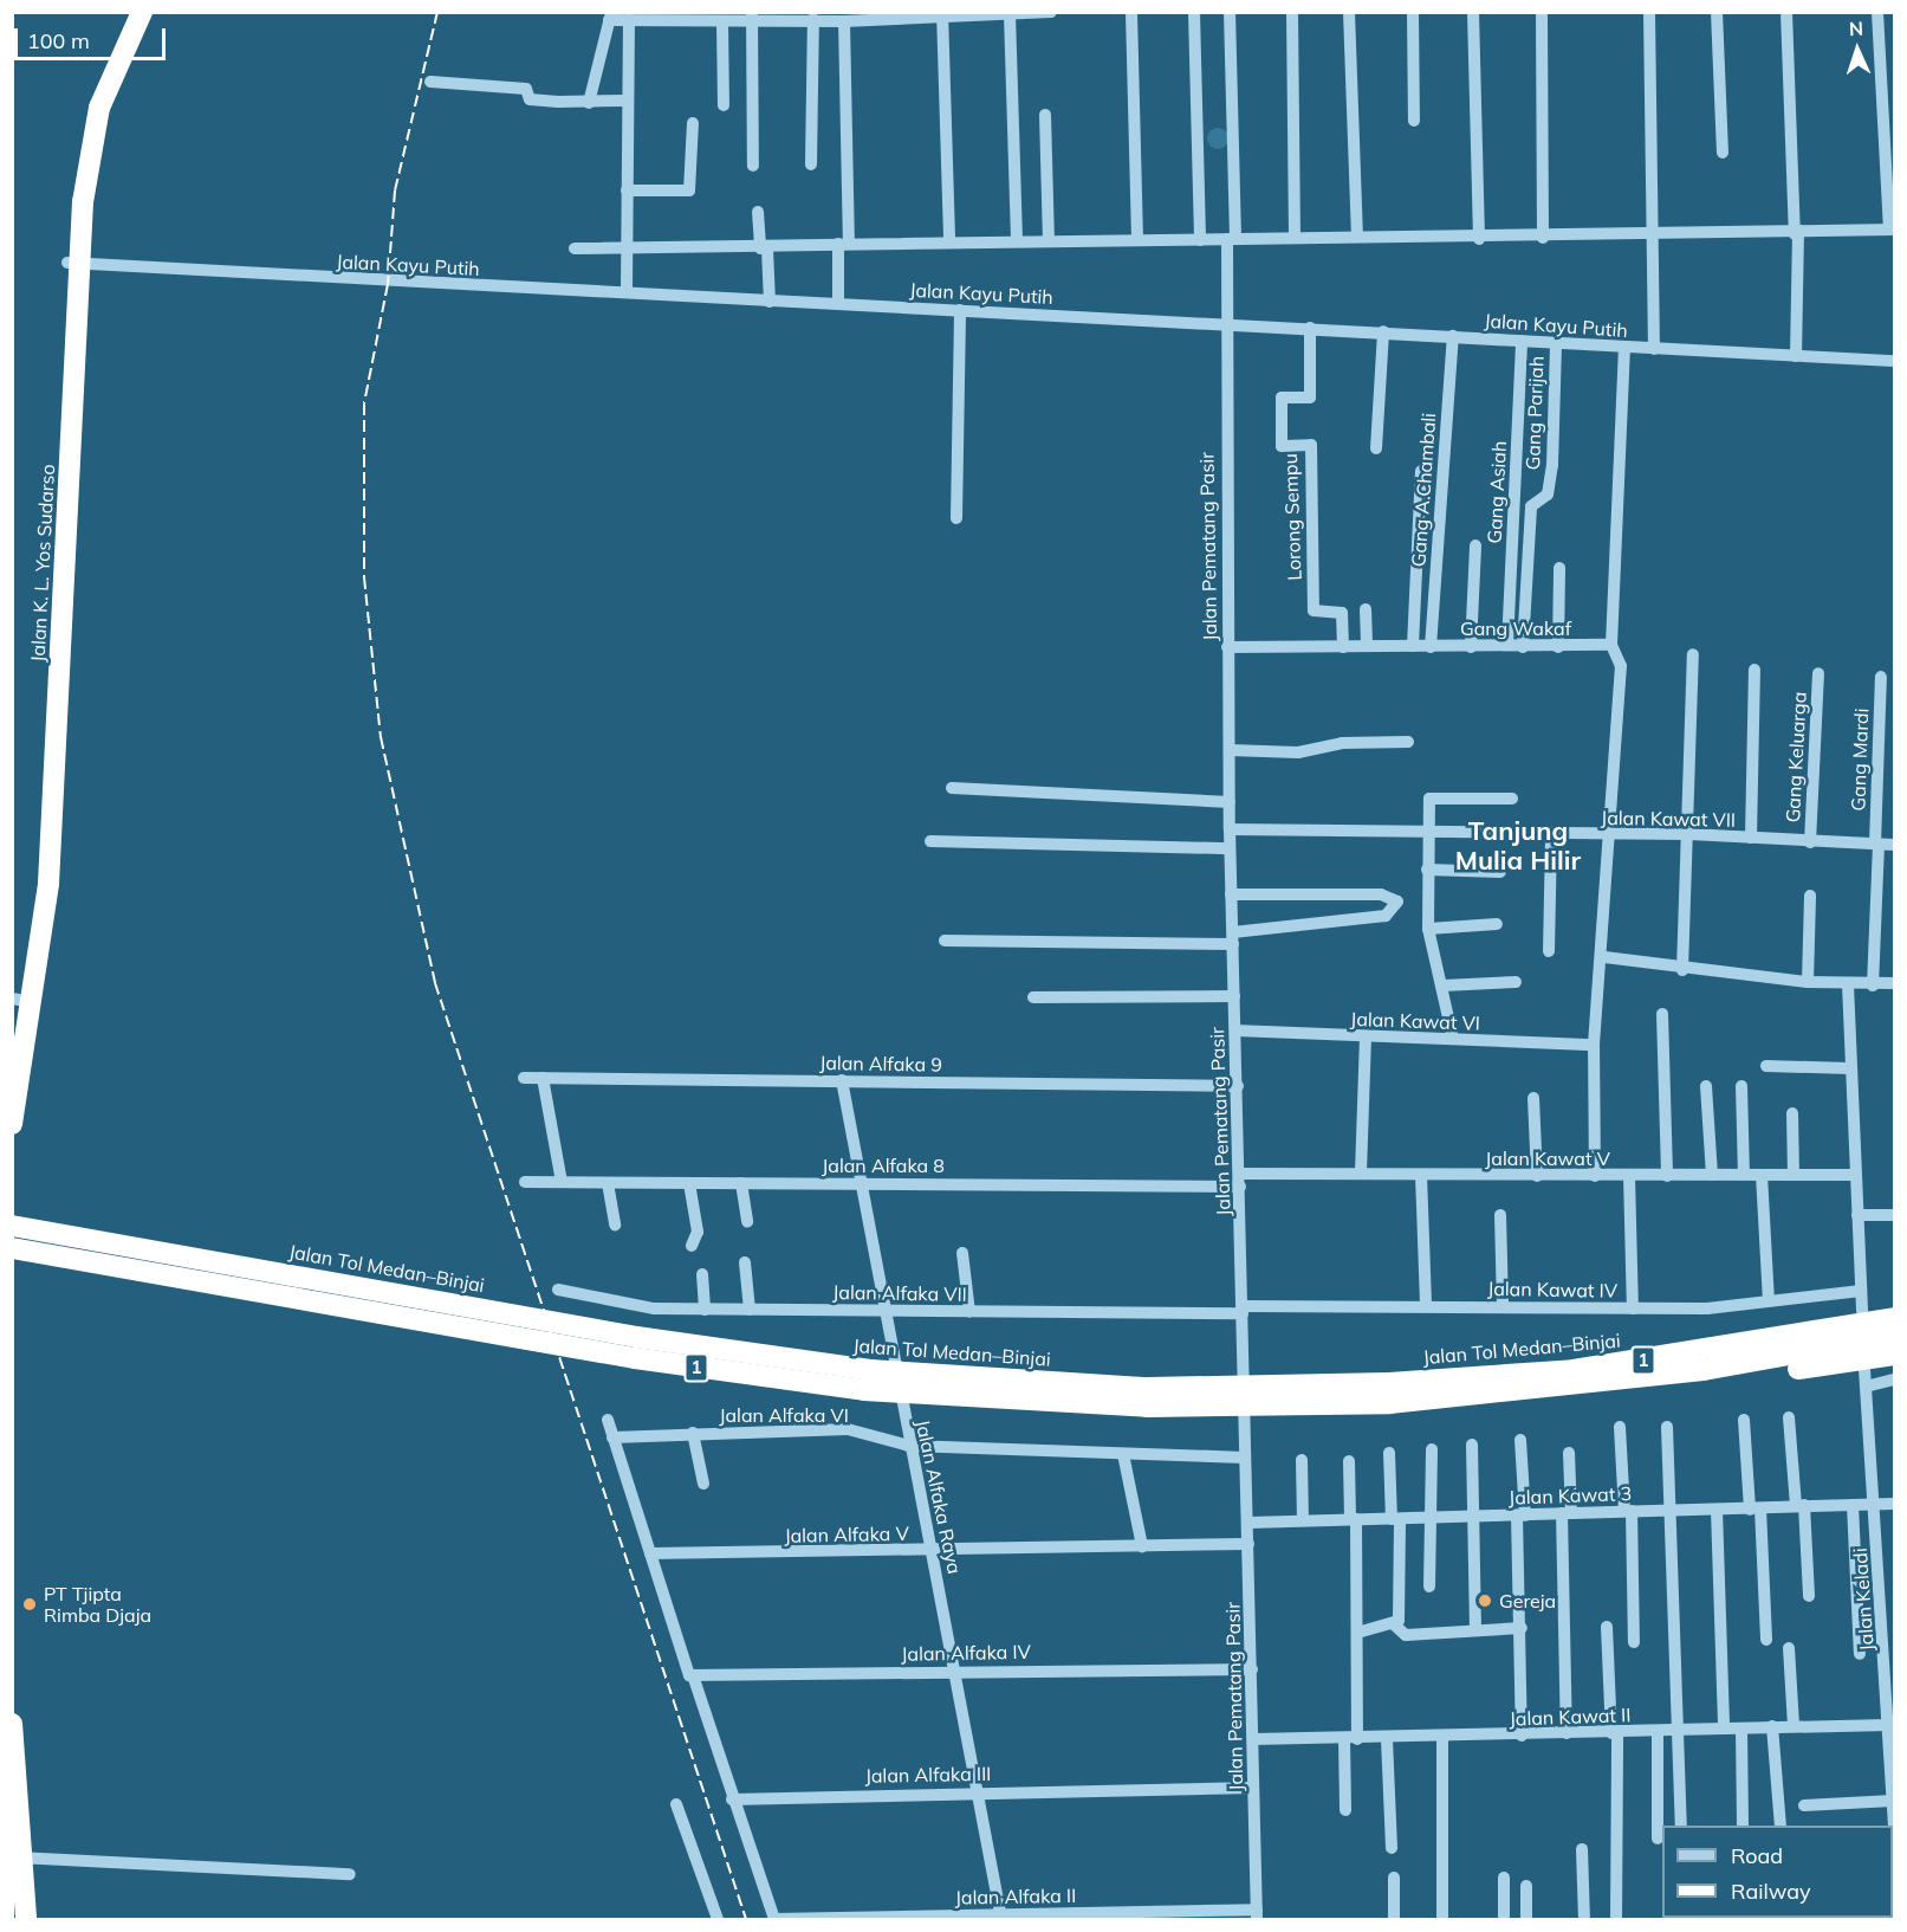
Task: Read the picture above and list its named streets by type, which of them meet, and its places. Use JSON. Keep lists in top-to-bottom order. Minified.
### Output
{"streets":{"highway":["Jalan K. L. Yos Sudarso","Jalan Tol Medan–Binjai","1"],"street":["Jalan Kayu Putih","Gang Parijah","Gang A.Chambali","Gang Asiah","Lorong Sempu","Jalan Pematang Pasir","Gang Wakaf","Gang Keluarga","Gang Mardi","Jalan Kawat VII","Jalan Kawat VI","Jalan Alfaka 9","Jalan Kawat V","Jalan Alfaka 8","Jalan Kawat IV","Jalan Alfaka VII","Jalan Alfaka VI","Jalan Kawat 3","Jalan Alfaka Raya","Jalan Alfaka V","Jalan Keladi","Jalan Alfaka IV","Jalan Kawat II","Jalan Alfaka III","Jalan Alfaka II"]},"crossings":[["Jalan Kayu Putih","Gang Parijah"],["Jalan Kayu Putih","Gang A.Chambali"],["Jalan Kayu Putih","Gang Asiah"],["Jalan Kayu Putih","Lorong Sempu"],["Jalan Kayu Putih","Jalan Pematang Pasir"],["Jalan Kayu Putih","Jalan K. L. Yos Sudarso"],["Gang Parijah","Gang Wakaf"],["Gang A.Chambali","Gang Wakaf"],["Lorong Sempu","Gang Wakaf"],["Jalan Pematang Pasir","Gang Wakaf"],["Jalan Pematang Pasir","Jalan Kawat VII"],["Jalan Pematang Pasir","Jalan Kawat VI"],["Jalan Pematang Pasir","Jalan Alfaka 9"],["Jalan Pematang Pasir","Jalan Kawat V"],["Jalan Pematang Pasir","Jalan Alfaka 8"],["Jalan Pematang Pasir","Jalan Kawat IV"],["Jalan Pematang Pasir","Jalan Alfaka VII"],["Jalan Pematang Pasir","Jalan Alfaka VI"],["Jalan Pematang Pasir","Jalan Kawat 3"],["Jalan Pematang Pasir","Jalan Alfaka V"],["Jalan Pematang Pasir","Jalan Alfaka IV"],["Jalan Pematang Pasir","Jalan Kawat II"],["Jalan Pematang Pasir","Jalan Alfaka III"],["Jalan Pematang Pasir","Jalan Alfaka II"],["Gang Keluarga","Jalan Kawat VII"],["Gang Mardi","Jalan Kawat VII"],["Jalan Alfaka 9","Jalan Alfaka Raya"],["Jalan Kawat V","Jalan Alfaka 8"],["Jalan Alfaka 8","Jalan Alfaka Raya"],["Jalan Kawat IV","Jalan Alfaka VII"],["Jalan Alfaka VII","Jalan Alfaka Raya"],["Jalan Alfaka VI","Jalan Alfaka Raya"],["Jalan Kawat 3","Jalan Keladi"],["Jalan Alfaka Raya","Jalan Alfaka V"],["Jalan Alfaka Raya","Jalan Alfaka IV"],["Jalan Alfaka Raya","Jalan Alfaka III"],["Jalan Alfaka Raya","Jalan Alfaka II"],["Jalan Keladi","Jalan Kawat II"]],"districts":["Tanjung Mulia Hilir"],"places":["Gereja","PT Tjipta Rimba Djaja"],"legend":["Road","Railway"],"scale_bar":"100 m","north":"top"}
